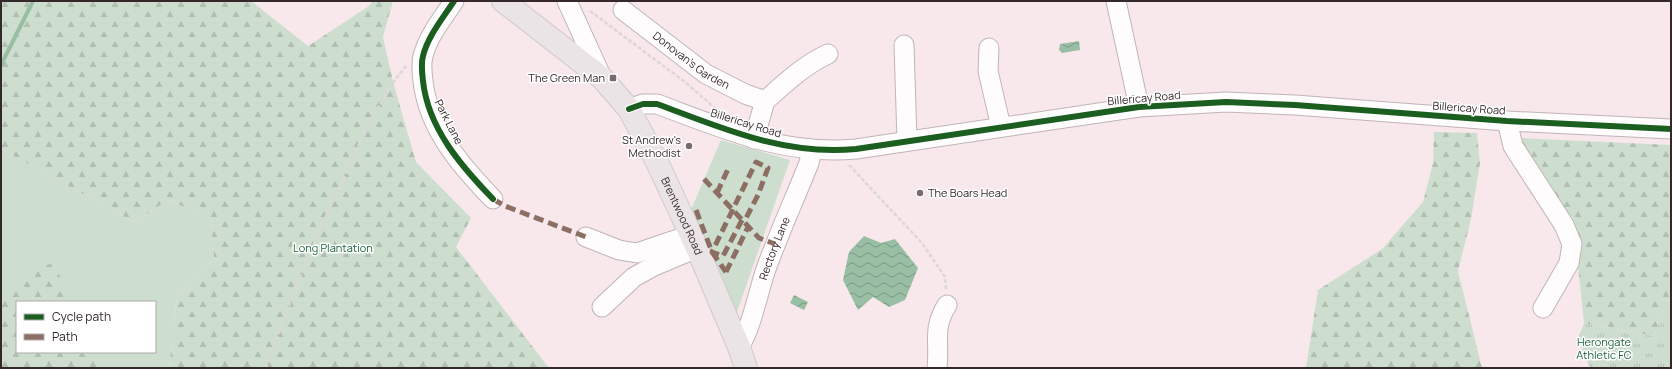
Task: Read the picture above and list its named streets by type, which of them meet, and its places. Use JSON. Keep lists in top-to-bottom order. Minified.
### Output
{"streets":{"main road":["Brentwood Road"],"street":["Donovan's Garden","Billericay Road","Park Lane","Rectory Lane"]},"crossings":[["Billericay Road","Brentwood Road"],["Billericay Road","Rectory Lane"],["Brentwood Road","Rectory Lane"]],"parks":["Long Plantation","Herongate Athletic FC"],"places":{"transit":["The Green Man"],"other":["St Andrew's Methodist","The Boars Head"]},"legend":["Cycle path","Path"]}
